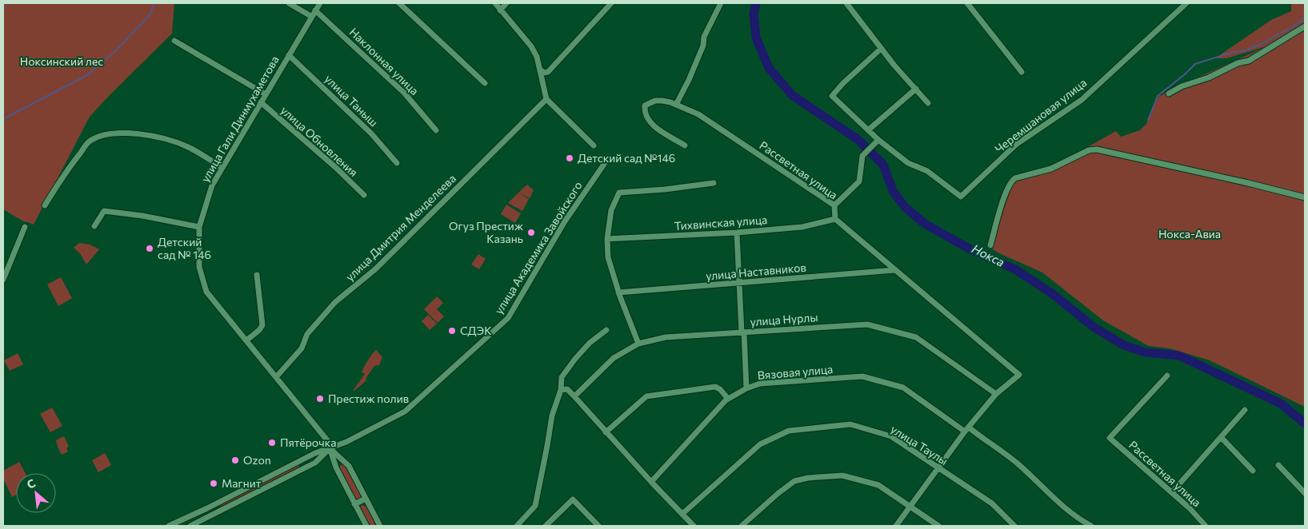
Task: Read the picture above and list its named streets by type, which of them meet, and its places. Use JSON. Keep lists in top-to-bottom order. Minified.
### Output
{"streets":{"street":["Наклонная улица","улица Таныш","Черемшановая улица","улица Гали Динмухаметова","улица Обновления","Рассветная улица","Тихвинская улица","улица Дмитрия Менделеева","улица Академика Завойского","улица Наставников","улица Нурлы","Вязовая улица","улица Таулы"]},"crossings":[["Наклонная улица","улица Гали Динмухаметова"],["улица Таныш","улица Гали Динмухаметова"],["улица Гали Динмухаметова","улица Обновления"],["улица Гали Динмухаметова","улица Дмитрия Менделеева"],["улица Гали Динмухаметова","улица Академика Завойского"],["Рассветная улица","Тихвинская улица"]],"water":["Нокса"],"parks":["Ноксинский лес","Нокса-Авиа"],"places":["Детский сад №146","Огуз Престиж Казань","Детский сад № 146","СДЭК","Престиж полив","Пятёрочка","Ozon","Магнит"],"north":"top left"}
